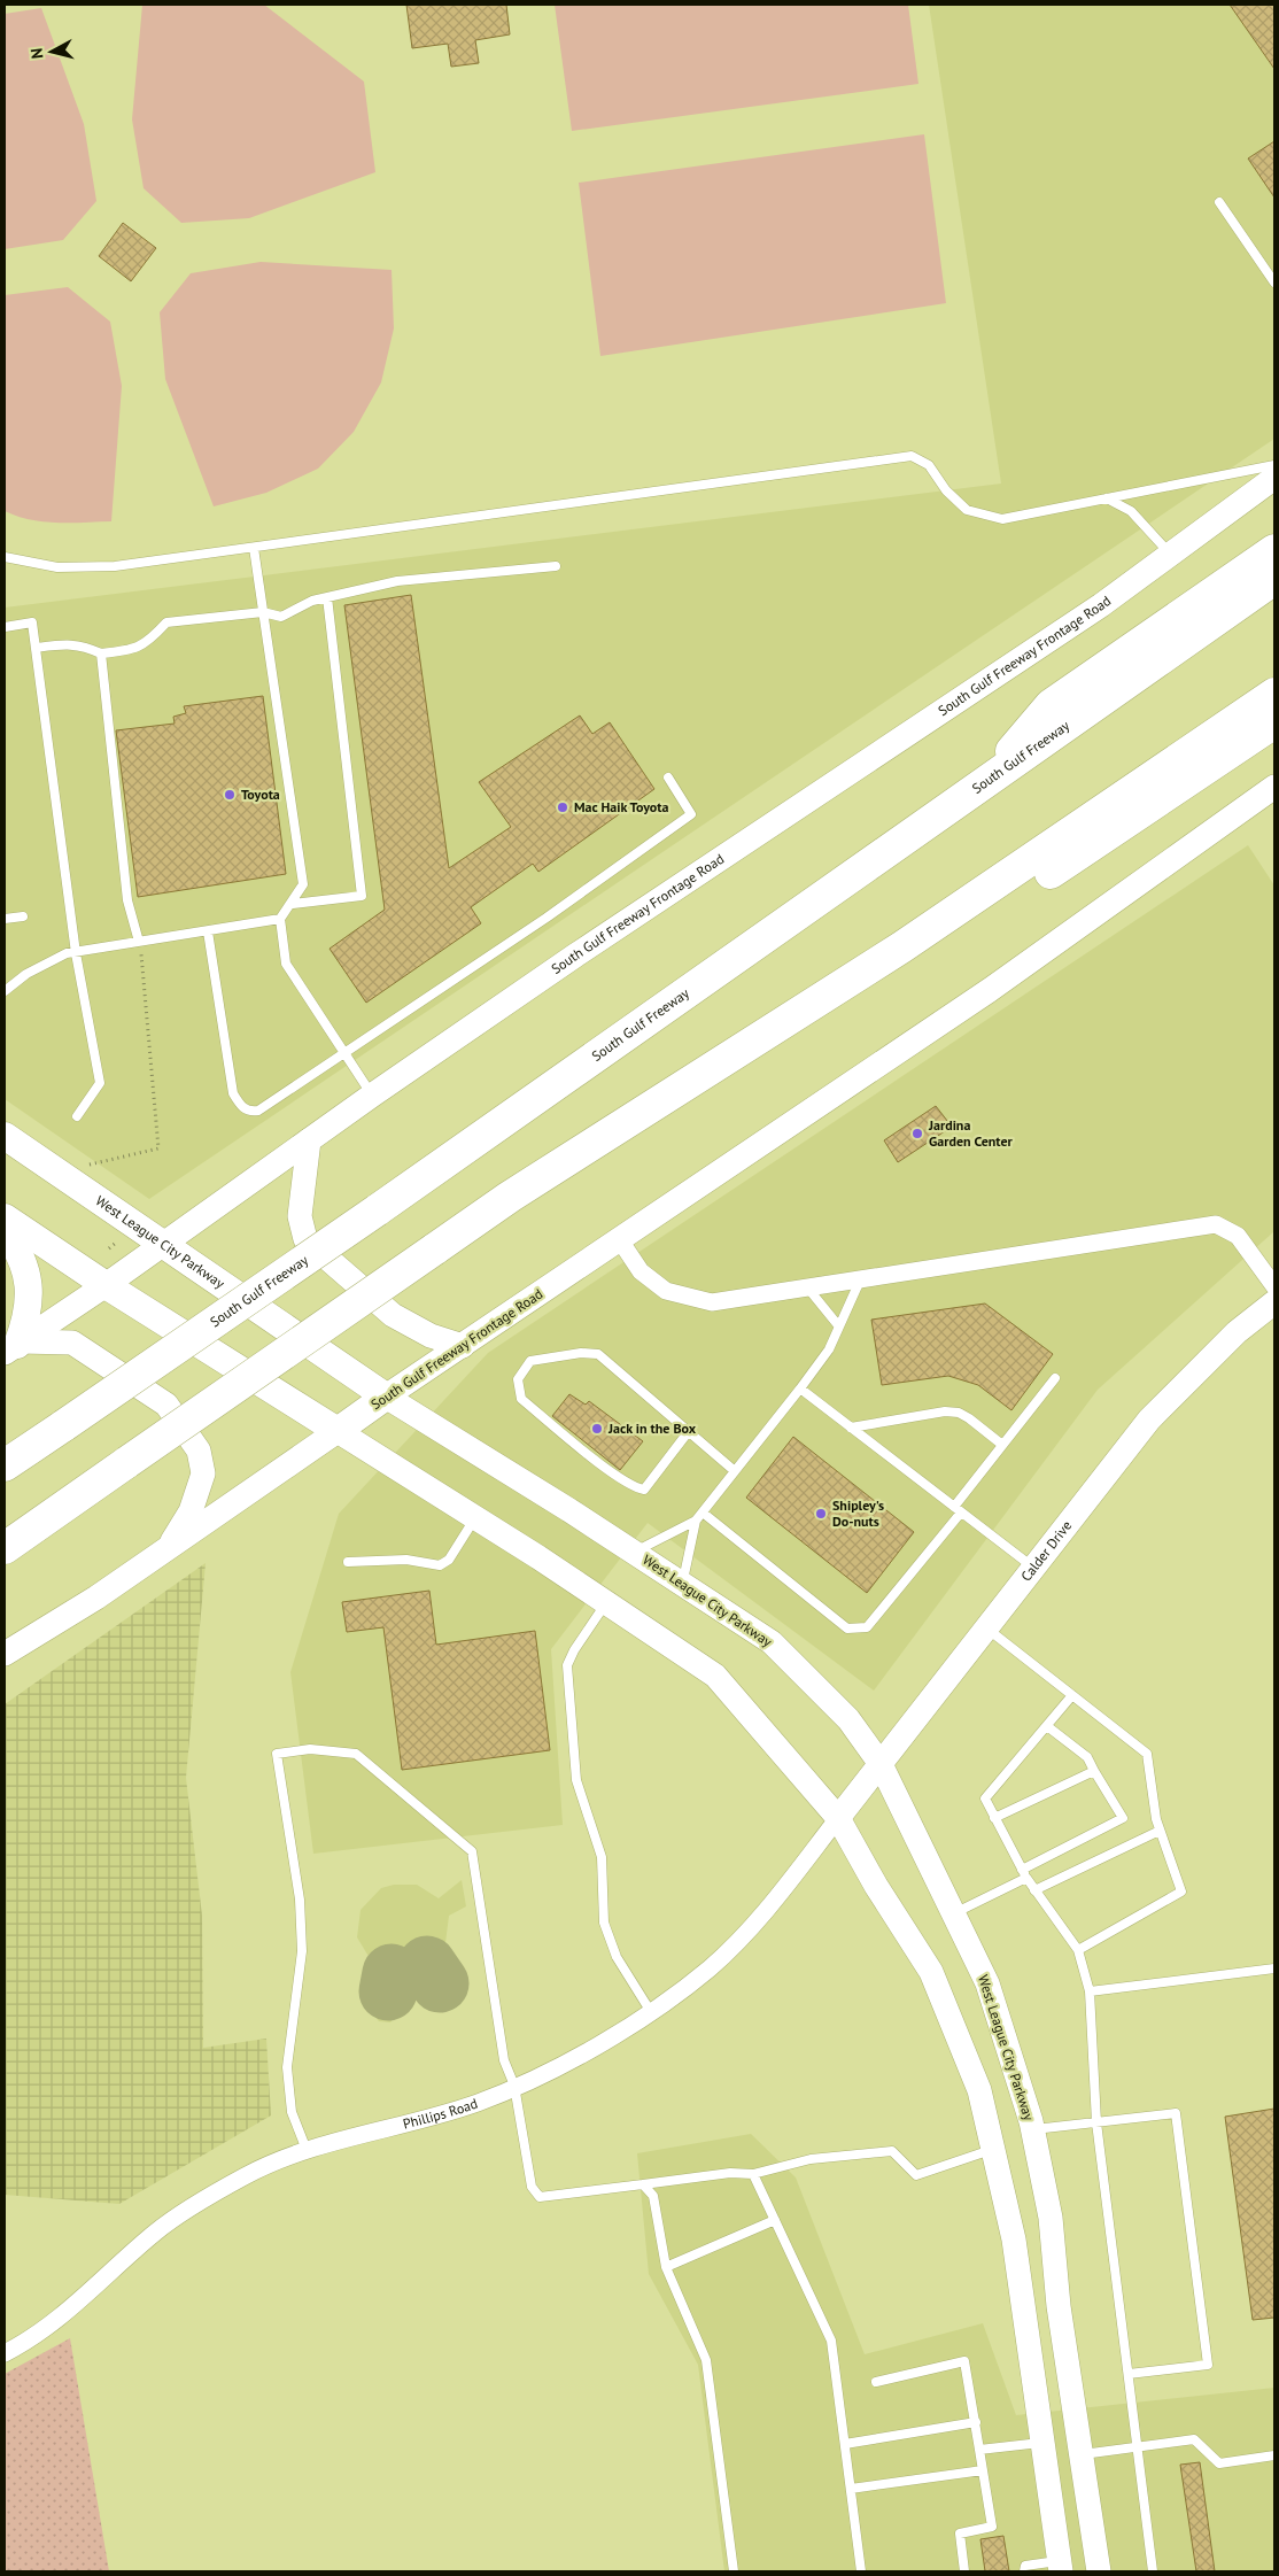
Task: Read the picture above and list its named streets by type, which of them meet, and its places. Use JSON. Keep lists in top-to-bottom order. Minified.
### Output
{"streets":{"highway":["South Gulf Freeway"],"main road":["South Gulf Freeway Frontage Road","West League City Parkway","Calder Drive"],"street":["Phillips Road"]},"crossings":[["South Gulf Freeway Frontage Road","West League City Parkway"],["West League City Parkway","Calder Drive"],["Calder Drive","Phillips Road"]],"places":["Toyota","Mac Haik Toyota","Jardina Garden Center","Jack in the Box","Shipley's Do-nuts"],"north":"left"}
